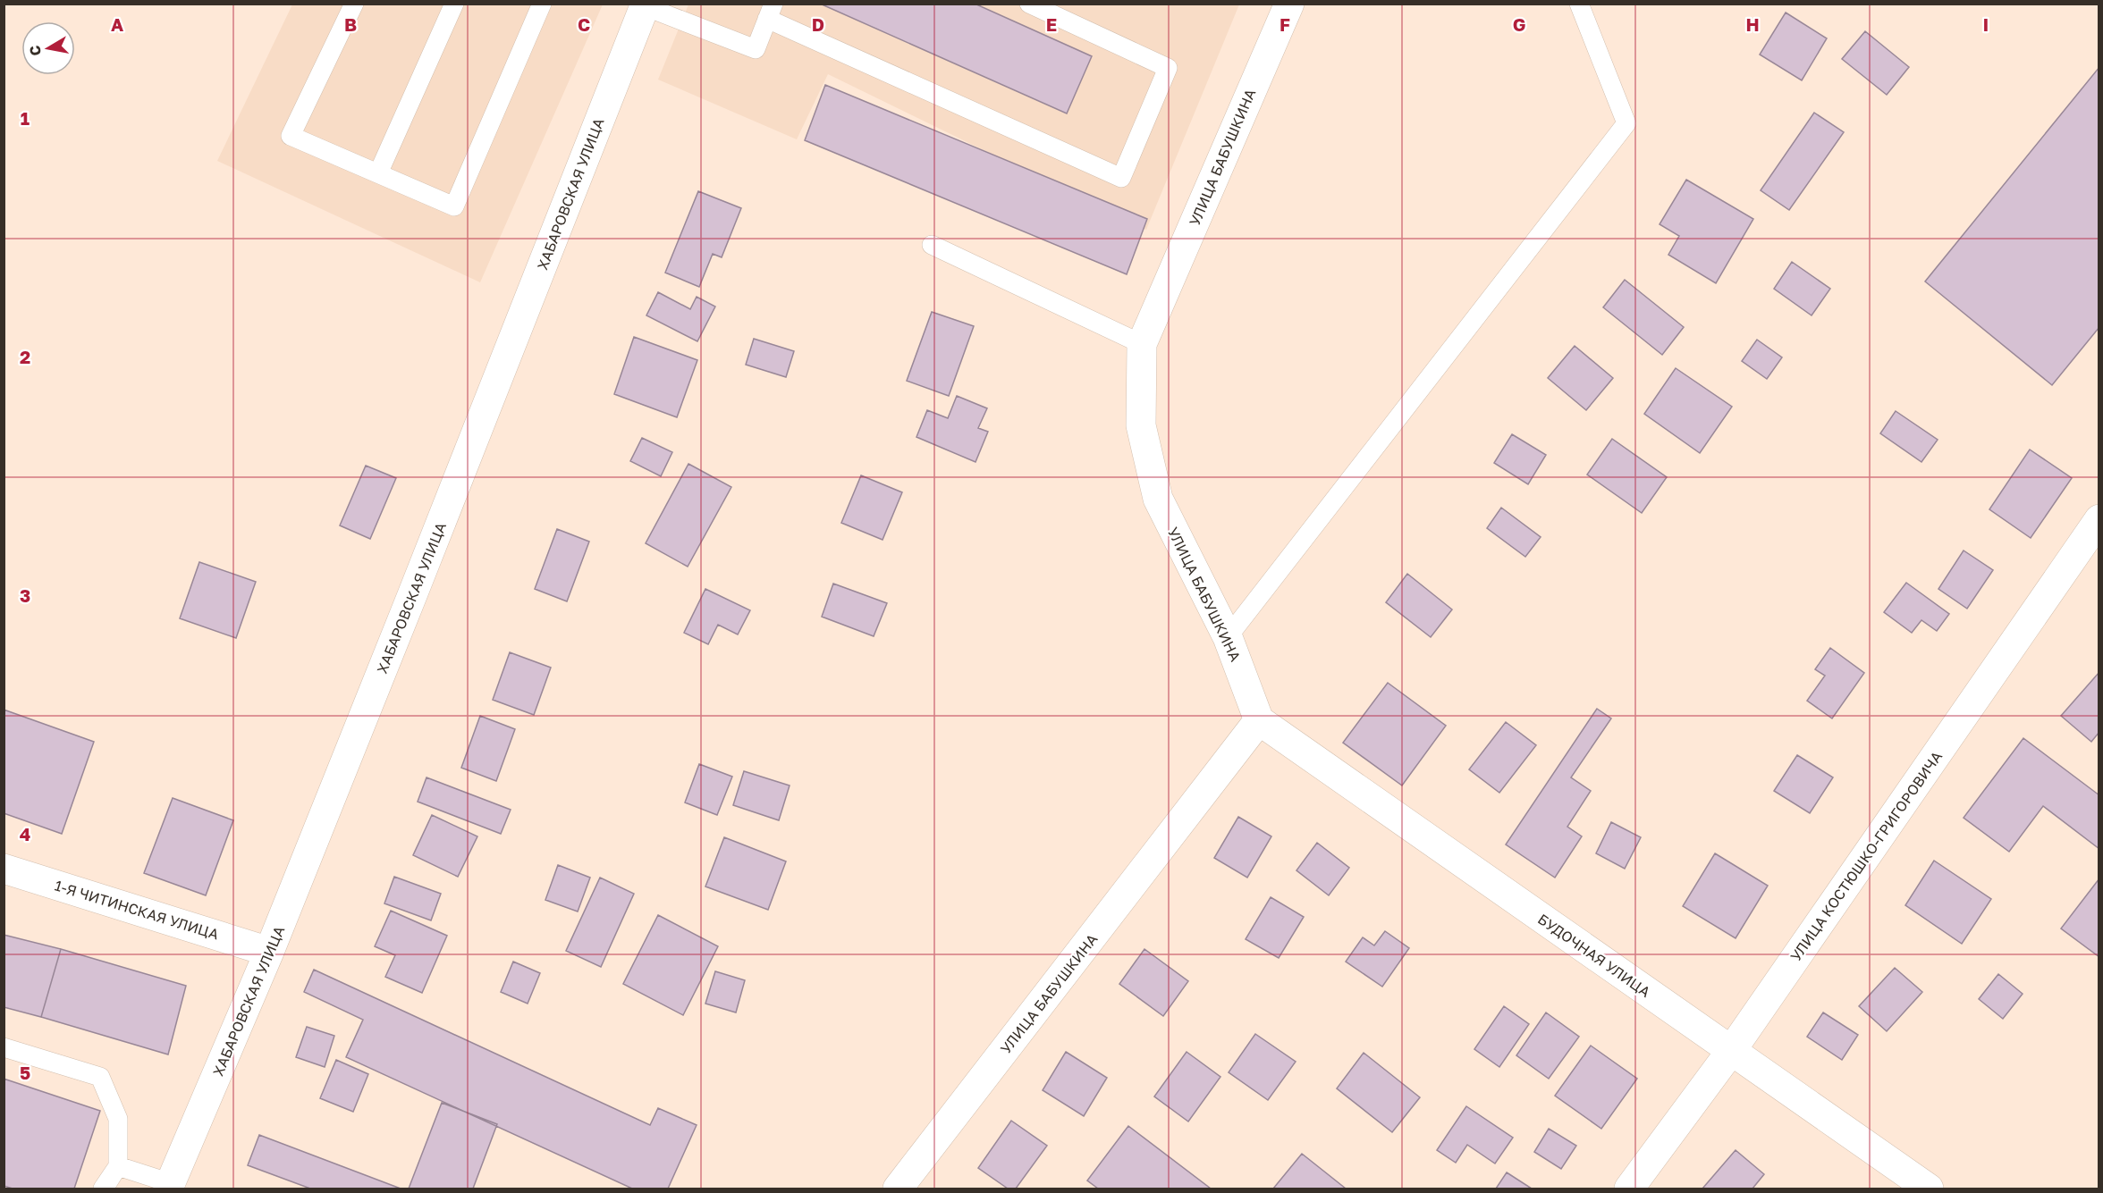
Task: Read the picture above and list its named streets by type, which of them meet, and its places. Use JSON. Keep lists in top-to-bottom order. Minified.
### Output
{"streets":{"street":["УЛИЦА БАБУШКИНА","ХАБАРОВСКАЯ УЛИЦА","УЛИЦА КОСТЮШКО-ГРИГОРОВИЧА","1-Я ЧИТИНСКАЯ УЛИЦА","БУДОЧНАЯ УЛИЦА"]},"crossings":[["УЛИЦА БАБУШКИНА","БУДОЧНАЯ УЛИЦА"],["ХАБАРОВСКАЯ УЛИЦА","1-Я ЧИТИНСКАЯ УЛИЦА"],["УЛИЦА КОСТЮШКО-ГРИГОРОВИЧА","БУДОЧНАЯ УЛИЦА"]],"north":"left","grid":{"columns":["A","B","C","D","E","F","G","H","I"],"rows":["1","2","3","4","5"]}}
